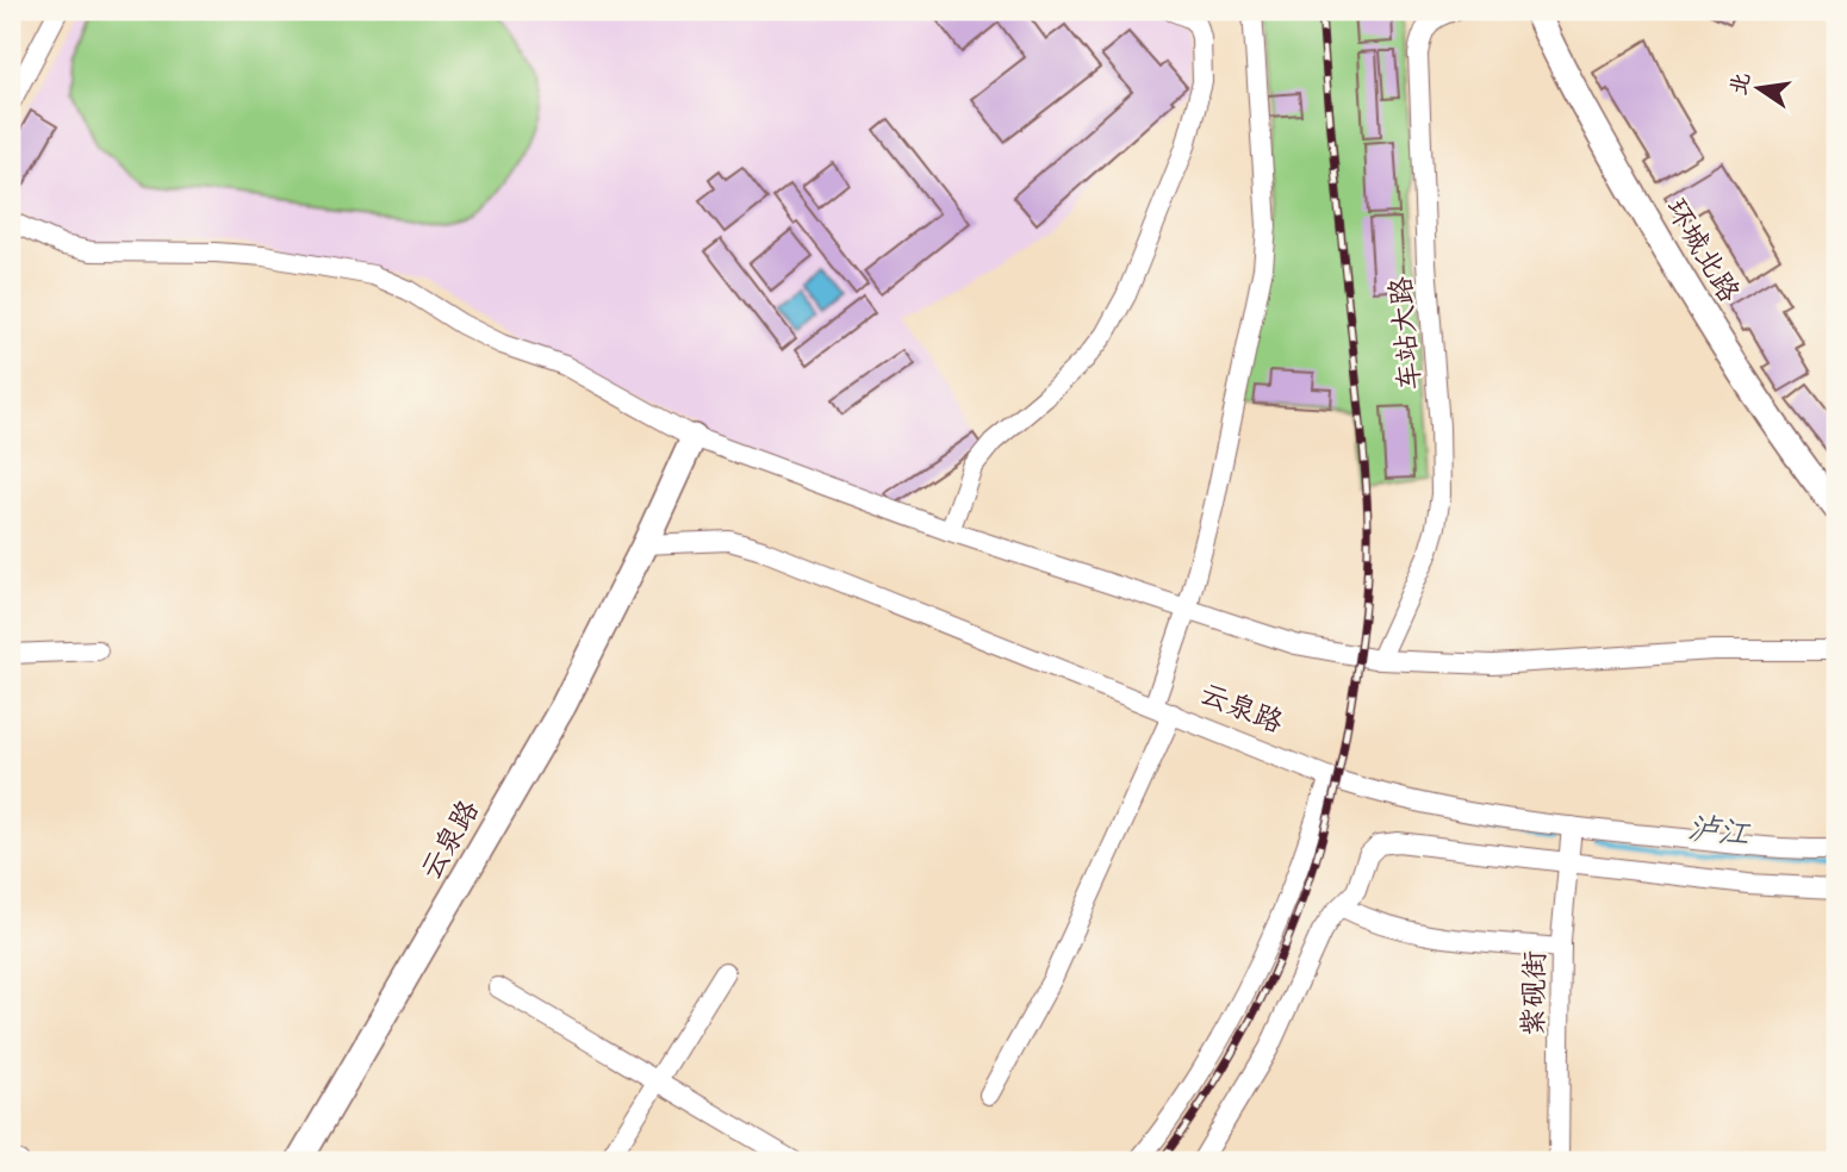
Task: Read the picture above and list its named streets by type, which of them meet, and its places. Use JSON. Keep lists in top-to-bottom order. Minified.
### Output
{"streets":{"street":["环城北路","车站大路","云泉路","紫砚街"]},"crossings":[["云泉路","紫砚街"]],"water":["泸江"],"north":"left"}
